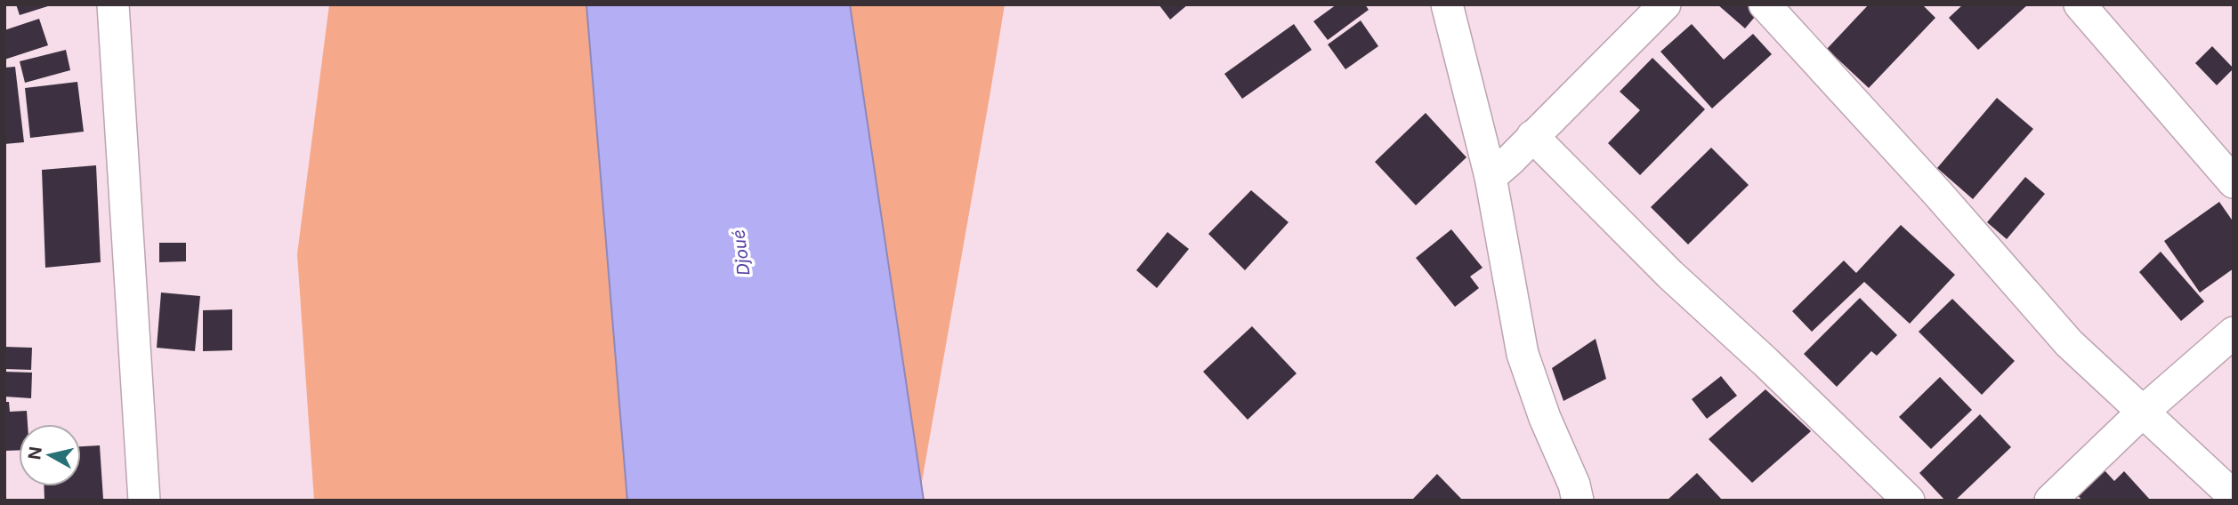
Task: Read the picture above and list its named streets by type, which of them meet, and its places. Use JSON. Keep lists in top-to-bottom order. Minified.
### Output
{"water":["Djoué"],"north":"left"}
